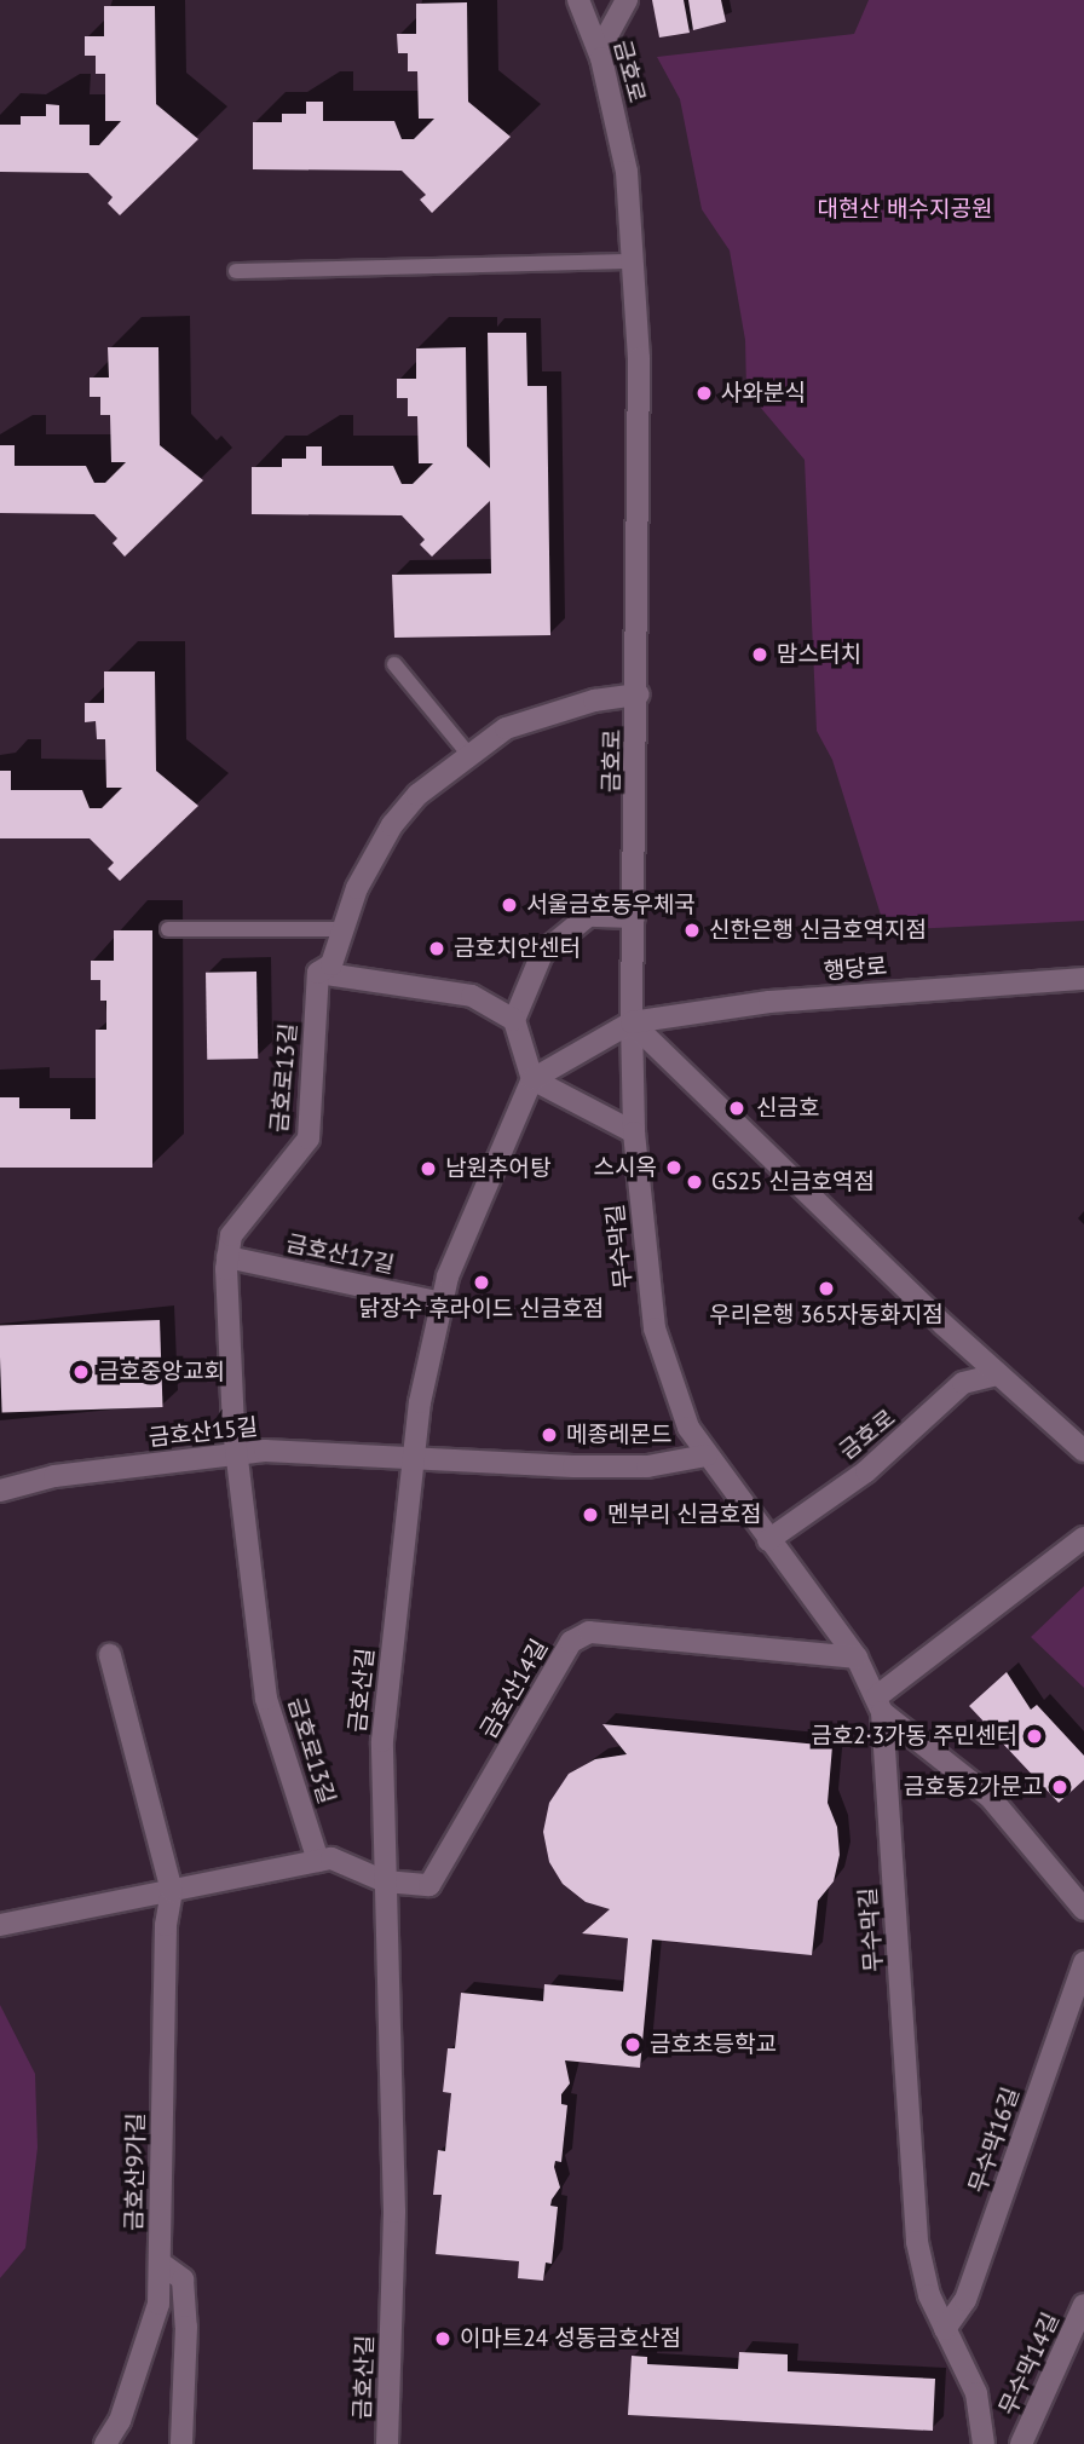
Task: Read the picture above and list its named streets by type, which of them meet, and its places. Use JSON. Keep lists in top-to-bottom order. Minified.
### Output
{"streets":{"street":["금호로","행당로","금호로13길","무수막길","금호산17길","금호산15길","금호산14길","금호산길","무수막16길","금호산9가길","무수막14길"]},"crossings":[["금호로","행당로"],["금호로","무수막길"],["행당로","무수막길"],["금호로13길","금호산17길"],["금호로13길","금호산15길"],["무수막길","금호산14길"],["무수막길","무수막16길"],["금호산17길","금호산길"],["금호산15길","금호산길"],["금호산14길","금호산길"]],"parks":["대현산 배수지공원"],"places":["사와분식","맘스터치","서울금호동우체국","신한은행 신금호역지점","금호치안센터","신금호","스시옥","남원추어탕","GS25 신금호역점","닭장수 후라이드 신금호점","우리은행 365자동화지점","금호중앙교회","메종레몬드","멘부리 신금호점","금호2·3가동 주민센터","금호동2가문고","금호초등학교","이마트24 성동금호산점"]}
